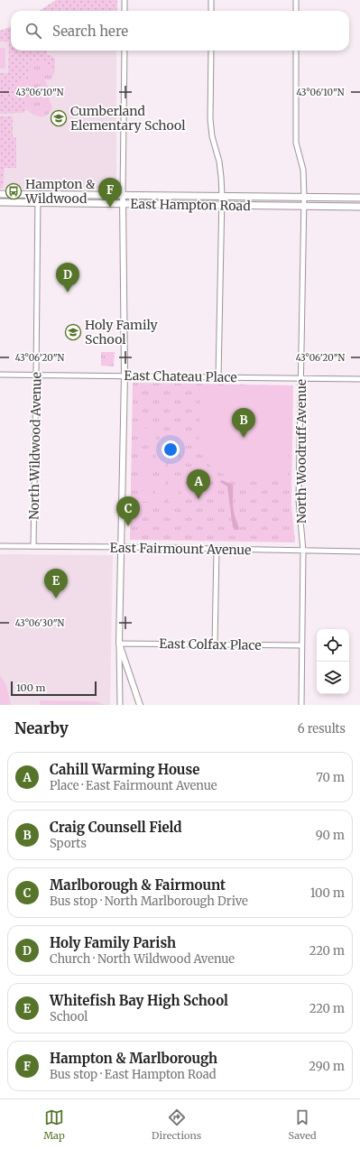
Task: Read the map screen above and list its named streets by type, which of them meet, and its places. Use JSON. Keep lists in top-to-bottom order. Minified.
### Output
{"streets":{"main road":["East Hampton Road"],"street":["East Chateau Place","North Wildwood Avenue","North Woodruff Avenue","East Fairmount Avenue","East Colfax Place"]},"crossings":[["East Hampton Road","North Wildwood Avenue"],["East Hampton Road","North Woodruff Avenue"],["East Chateau Place","North Wildwood Avenue"],["East Chateau Place","North Woodruff Avenue"],["North Wildwood Avenue","East Fairmount Avenue"],["North Woodruff Avenue","East Fairmount Avenue"],["North Woodruff Avenue","East Colfax Place"]],"places":{"school or university":["Cumberland Elementary School","Holy Family School"],"bus stop":["Hampton & Wildwood"]},"scale_bar":"100 m","page":{"search":"Search here","pins":["F","D","B","A","C","E"],"scale":"100 m","heading":["Nearby","6 results"],"list":[{"mark":"A","name":"Cahill Warming House","note":"Place · East Fairmount Avenue","value":"70 m"},{"mark":"B","name":"Craig Counsell Field","note":"Sports","value":"90 m"},{"mark":"C","name":"Marlborough & Fairmount","note":"Bus stop · North Marlborough Drive","value":"100 m"},{"mark":"D","name":"Holy Family Parish","note":"Church · North Wildwood Avenue","value":"220 m"},{"mark":"E","name":"Whitefish Bay High School","note":"School","value":"220 m"},{"mark":"F","name":"Hampton & Marlborough","note":"Bus stop · East Hampton Road","value":"290 m"}],"nav":["Map","Directions","Saved"]},"coordinates":["43°06'10\"N","43°06'20\"N","43°06'30\"N"]}
